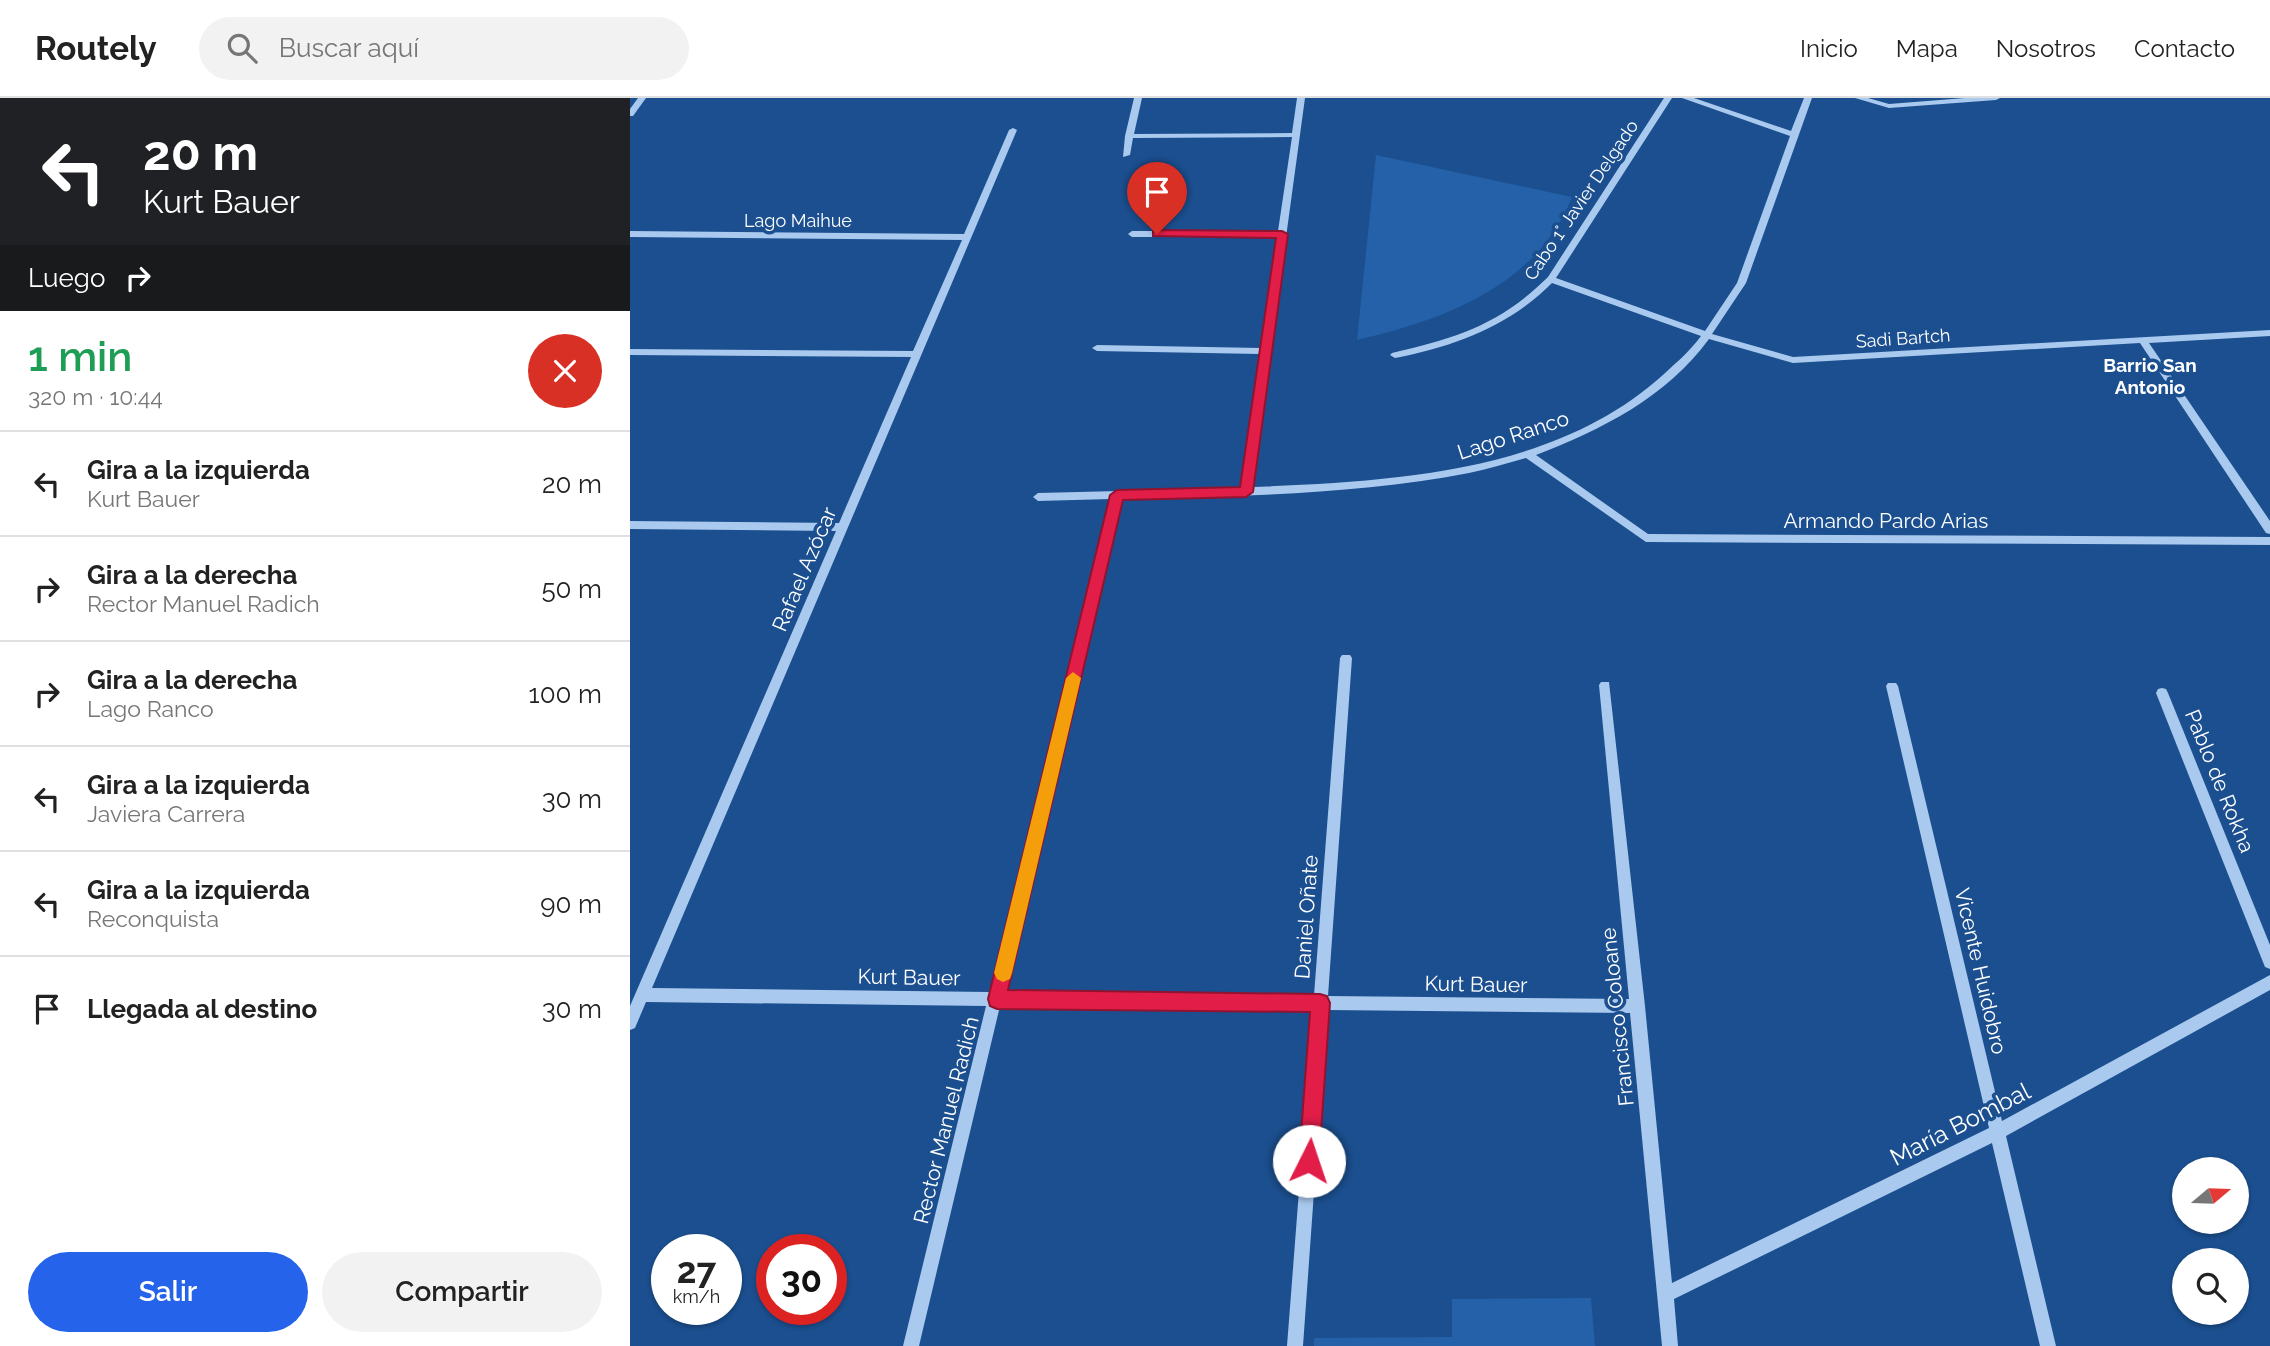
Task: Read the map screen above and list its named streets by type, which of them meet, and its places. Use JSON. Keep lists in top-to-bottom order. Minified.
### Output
{"streets":{"street":["Cabo 1° Javier Delgado","Lago Maihue","Sadi Bartch","Lago Ranco","Armando Pardo Arias","Rafael Azócar","Pablo de Rokha","Daniel Oñate","Vicente Huidobro","Kurt Bauer","Francisco Coloane","Rector Manuel Radich","María Bombal"]},"crossings":[["Cabo 1° Javier Delgado","Sadi Bartch"],["Lago Maihue","Rafael Azócar"],["Sadi Bartch","Lago Ranco"],["Lago Ranco","Armando Pardo Arias"],["Lago Ranco","Rector Manuel Radich"],["Rafael Azócar","Kurt Bauer"],["Daniel Oñate","Kurt Bauer"],["Vicente Huidobro","María Bombal"],["Kurt Bauer","Francisco Coloane"],["Kurt Bauer","Rector Manuel Radich"],["Francisco Coloane","María Bombal"]],"districts":["Barrio San Antonio"],"north":"right","page":{"header":"Routely","search":"Buscar aquí","nav":["Inicio","Mapa","Nosotros","Contacto"],"turn":["20 m","Kurt Bauer"],"then":"Luego","heading":["1 min","320 m · 10:44"],"list":[{"name":"Gira a la izquierda","note":"Kurt Bauer","value":"20 m"},{"name":"Gira a la derecha","note":"Rector Manuel Radich","value":"50 m"},{"name":"Gira a la derecha","note":"Lago Ranco","value":"100 m"},{"name":"Gira a la izquierda","note":"Javiera Carrera","value":"30 m"},{"name":"Gira a la izquierda","note":"Reconquista","value":"90 m"},{"name":"Llegada al destino","value":"30 m"}],"speed":"27 km/h","limit":"30","buttons":["Salir","Compartir"]}}
